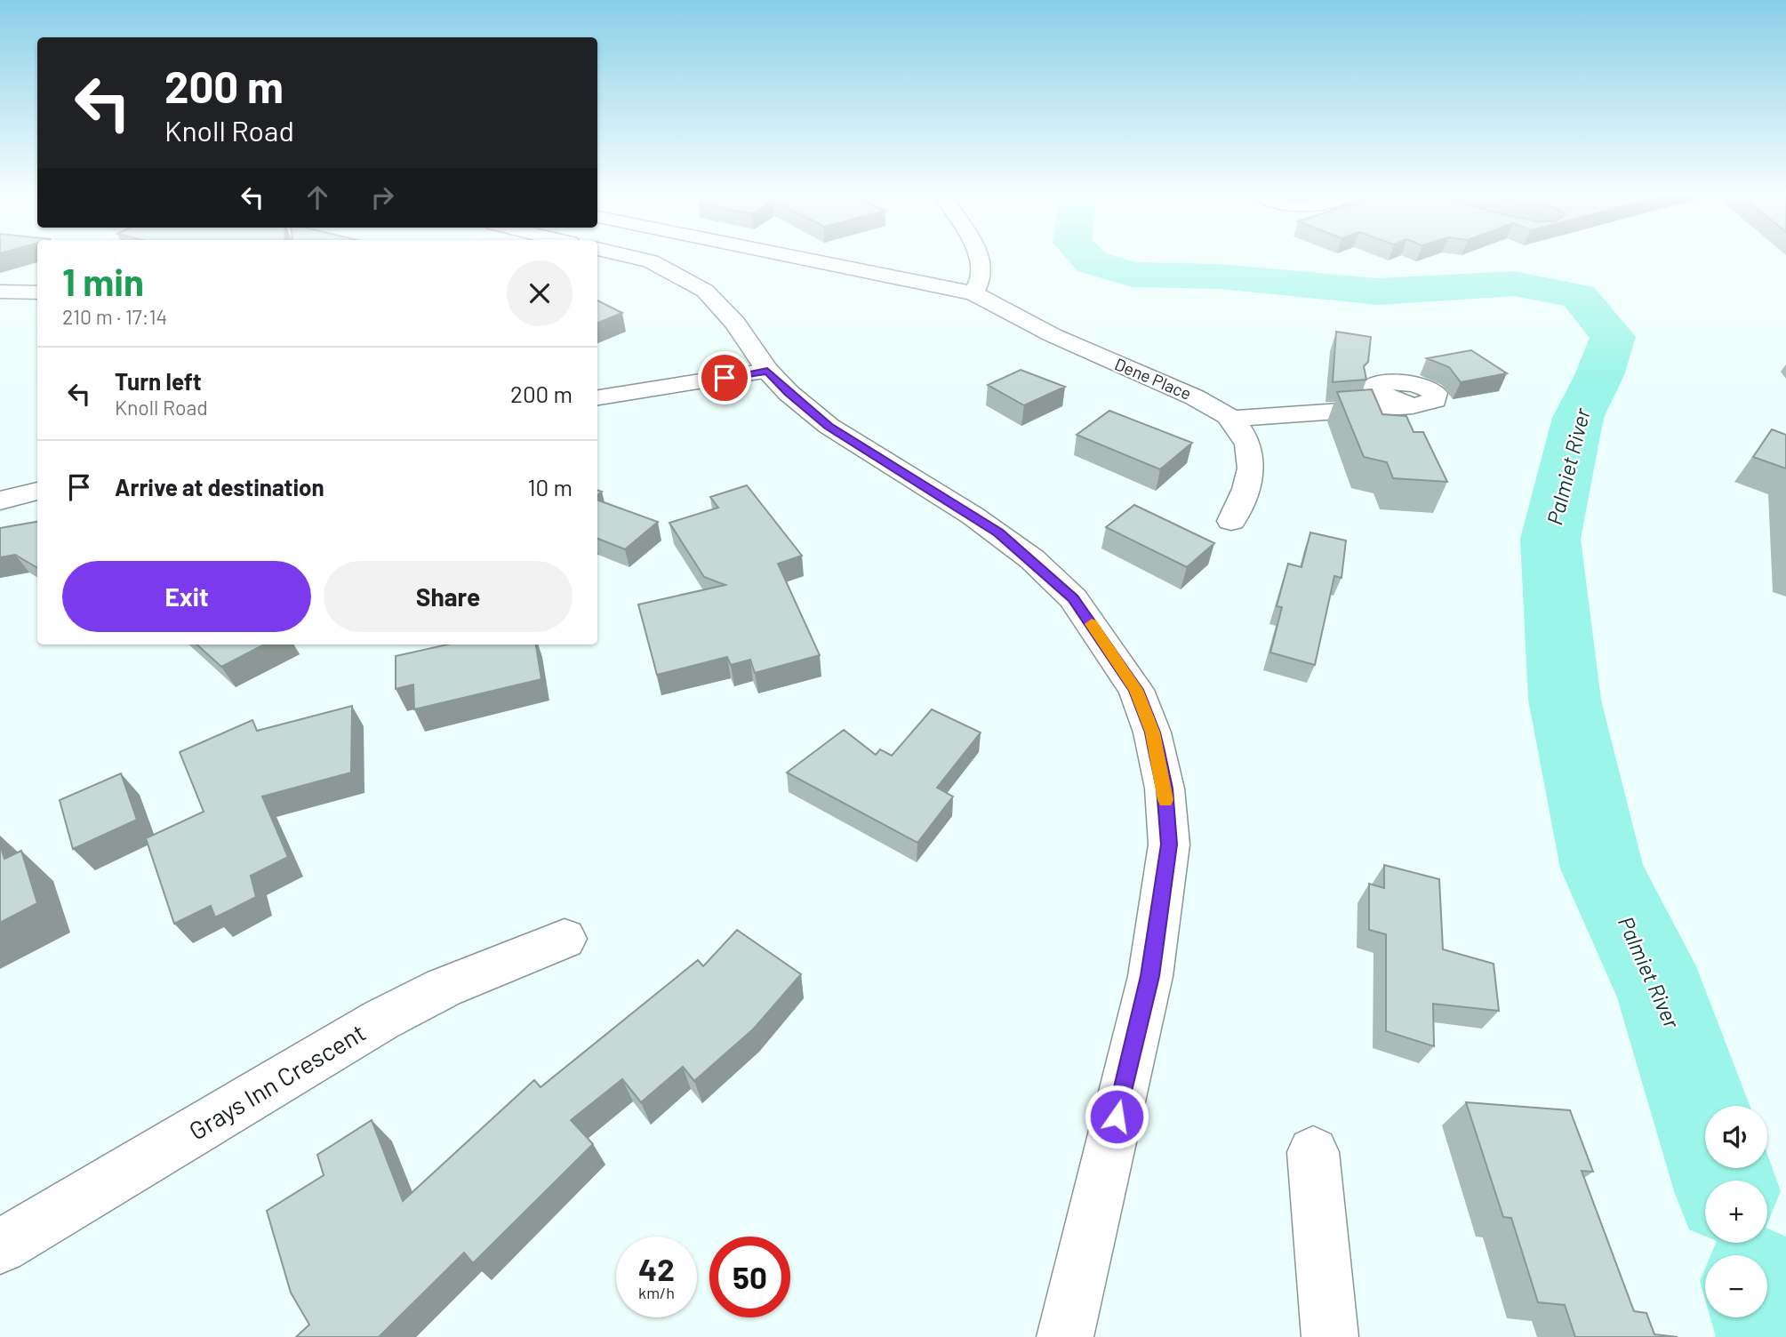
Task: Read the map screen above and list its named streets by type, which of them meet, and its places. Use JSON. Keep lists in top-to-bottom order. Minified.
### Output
{"streets":{"street":["Dene Place","Grays Inn Crescent"]},"water":["Palmiet River"],"page":{"turn":["200 m","Knoll Road"],"heading":["1 min","210 m · 17:14"],"list":[{"name":"Turn left","note":"Knoll Road","value":"200 m"},{"name":"Arrive at destination","value":"10 m"}],"buttons":["Exit","Share"],"map_buttons":["+","−"],"speed":"42 km/h","limit":"50"}}
